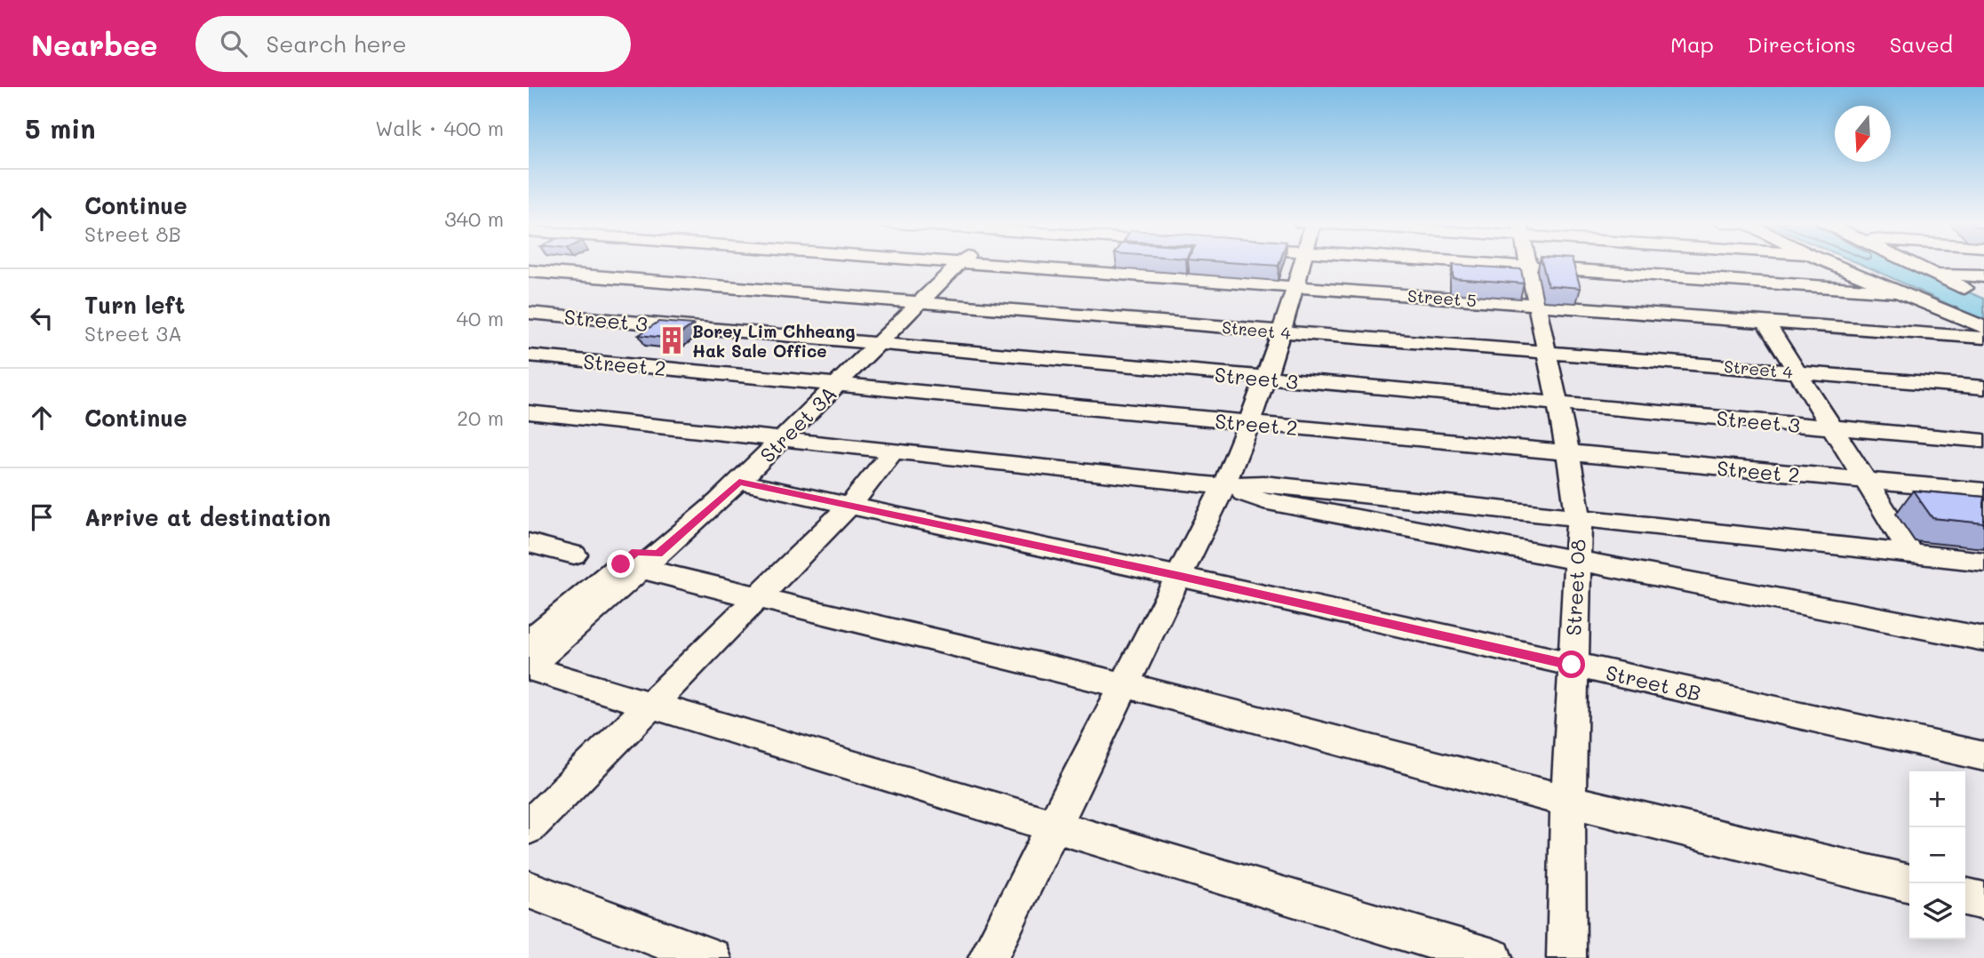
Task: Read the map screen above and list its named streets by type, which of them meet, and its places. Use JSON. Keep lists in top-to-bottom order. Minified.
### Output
{"streets":{"street":["Street 5","Street 3","Street 4","Street 2","Street 3A","Street 08","Street 8B"]},"crossings":[["Street 5","Street 08"],["Street 3","Street 3A"],["Street 3","Street 08"],["Street 4","Street 3A"],["Street 4","Street 08"],["Street 2","Street 3A"],["Street 2","Street 08"],["Street 3A","Street 8B"],["Street 08","Street 8B"]],"places":{"building":["Borey Lim Chheang Hak Sale Office"]},"north":"bottom","page":{"header":"Nearbee","search":"Search here","nav":["Map","Directions","Saved"],"heading":["5 min","Walk · 400 m"],"list":[["Continue","Street 8B","340 m"],["Turn left","Street 3A","40 m"],["Continue","20 m"],"Arrive at destination"],"map_buttons":["+","−"]}}
